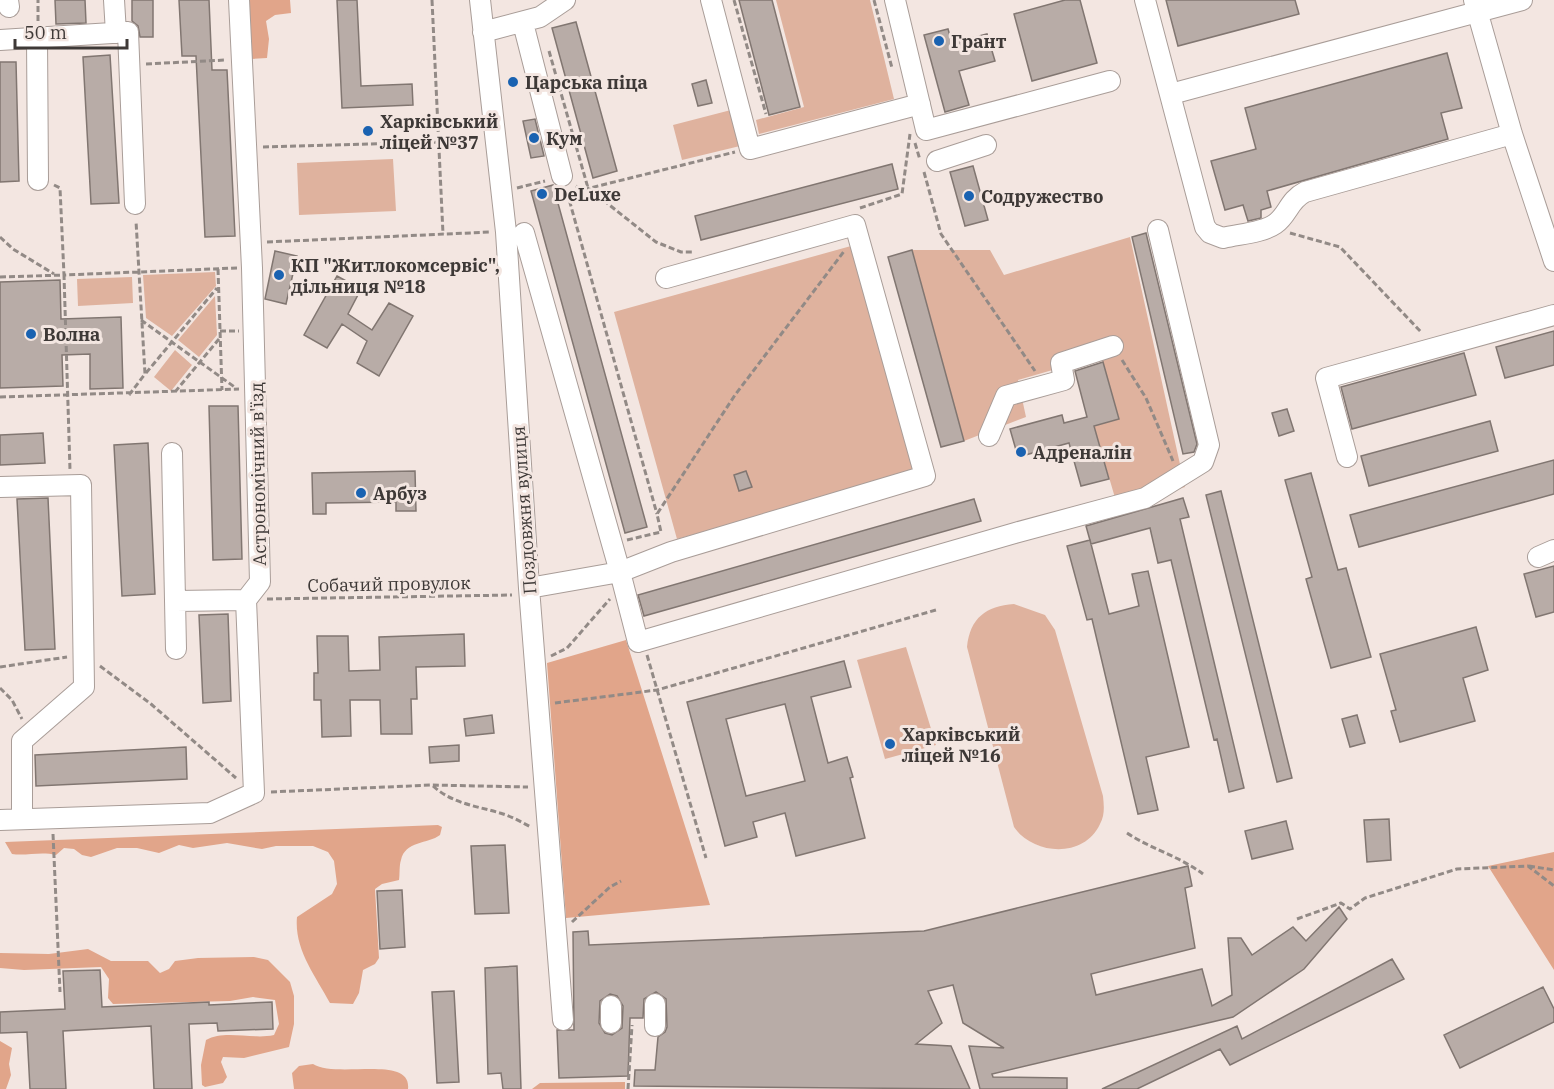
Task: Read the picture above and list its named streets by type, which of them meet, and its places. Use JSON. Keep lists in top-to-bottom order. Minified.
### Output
{"streets":{"street":["Астрономічний в'їзд","Поздовжня вулиця"],"path":["Собачий провулок"]},"crossings":[["Астрономічний в'їзд","Собачий провулок"],["Поздовжня вулиця","Собачий провулок"]],"places":["Грант","Царська піца","Харківський ліцей №37","Кум","DeLuxe","Содружество","КП \"Житлокомсервіс\", дільниця №18","Волна","Адреналін","Арбуз","Харківський ліцей №16"],"scale_bar":"50 m"}
